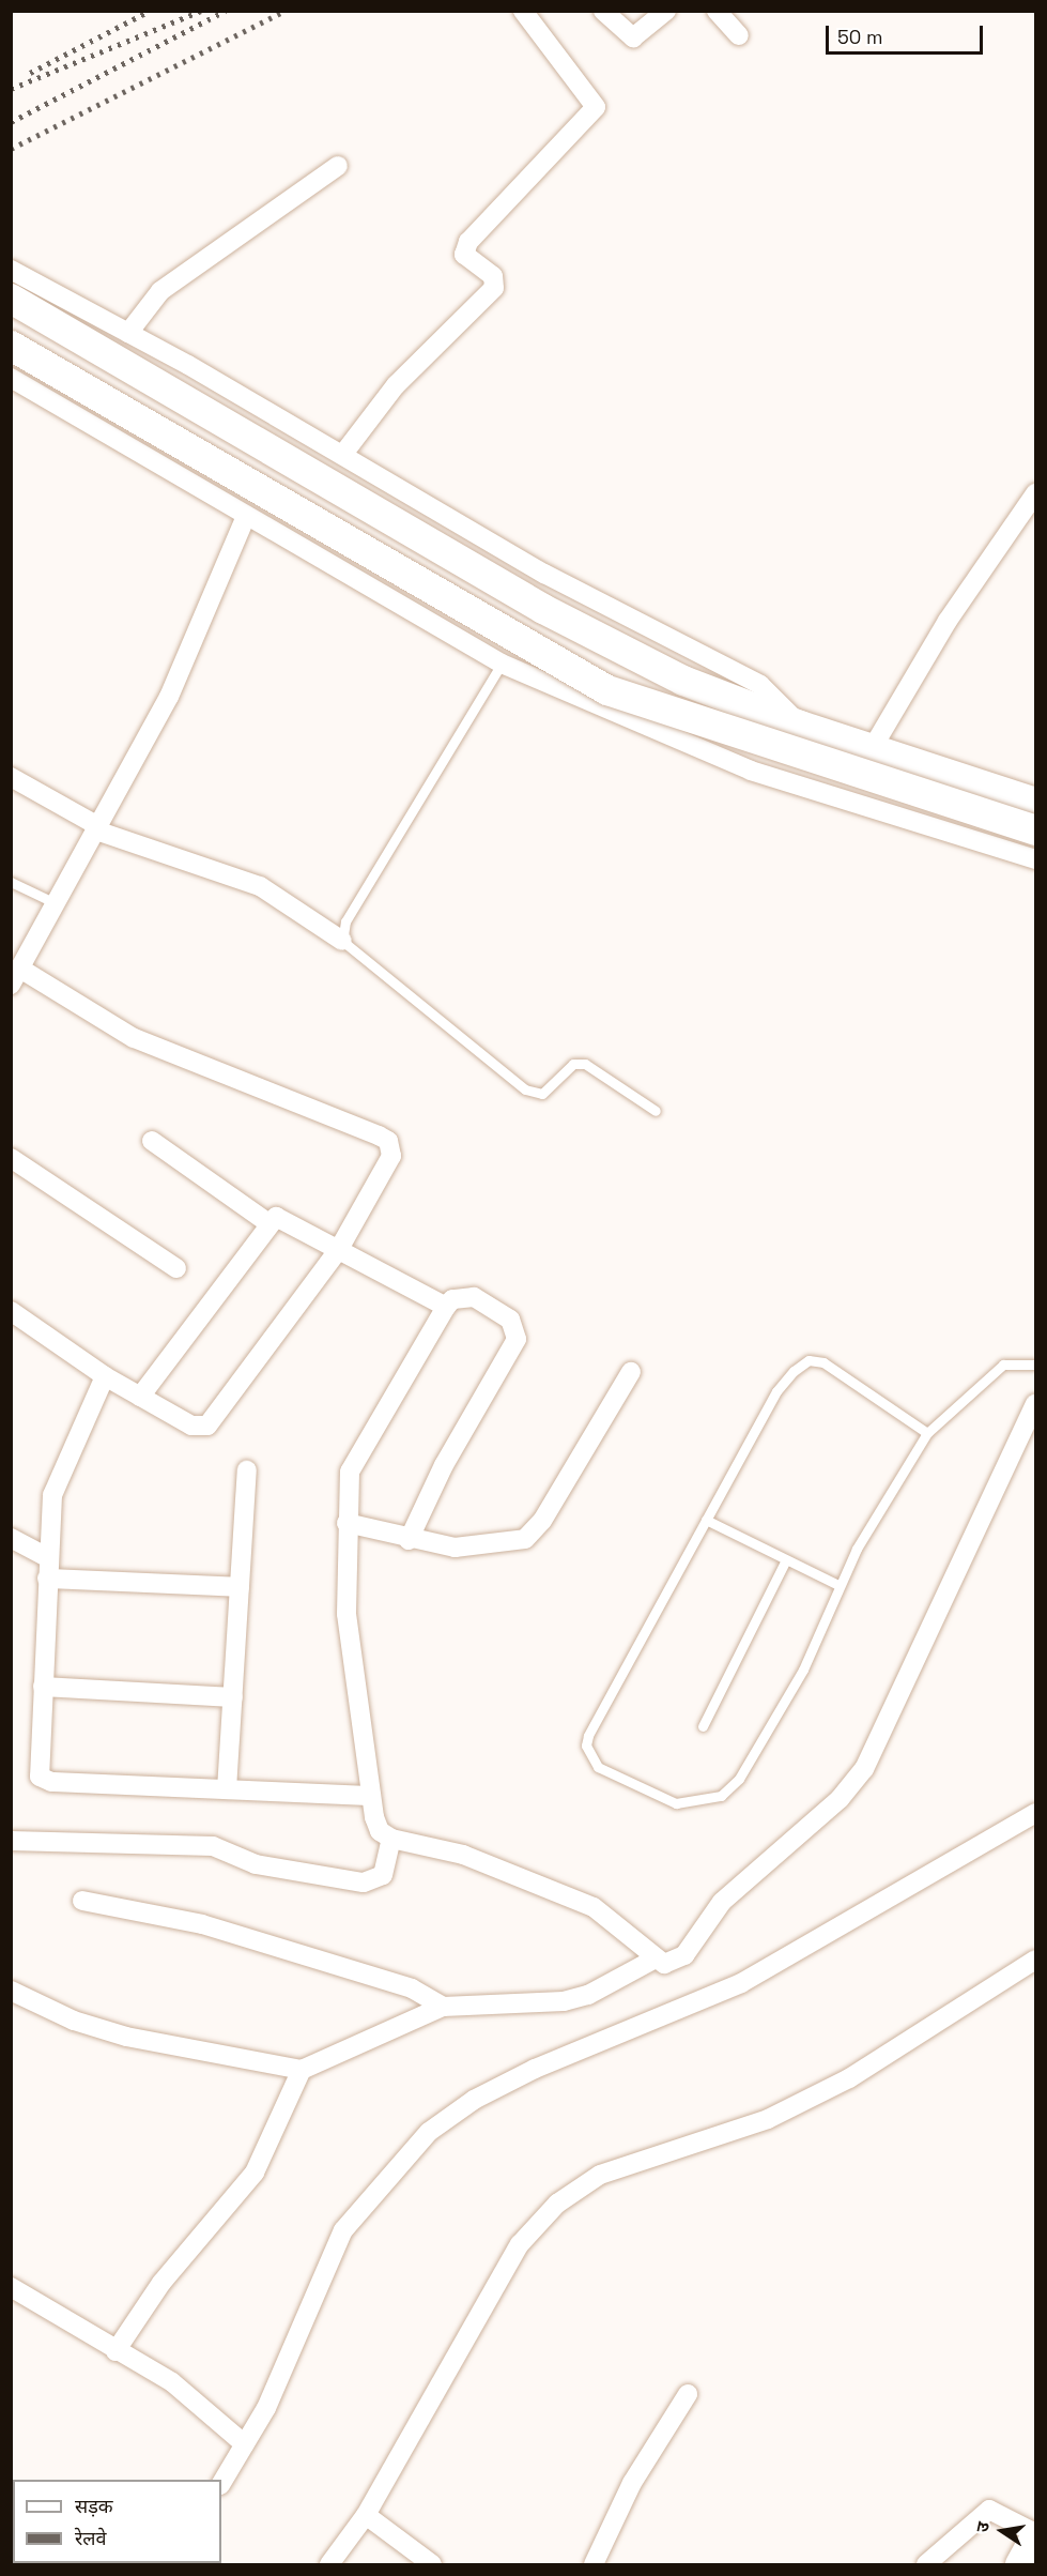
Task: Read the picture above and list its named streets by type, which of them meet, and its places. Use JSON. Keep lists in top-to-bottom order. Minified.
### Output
{"legend":["सड़क","रेलवे"],"scale_bar":"50 m","north":"left"}
